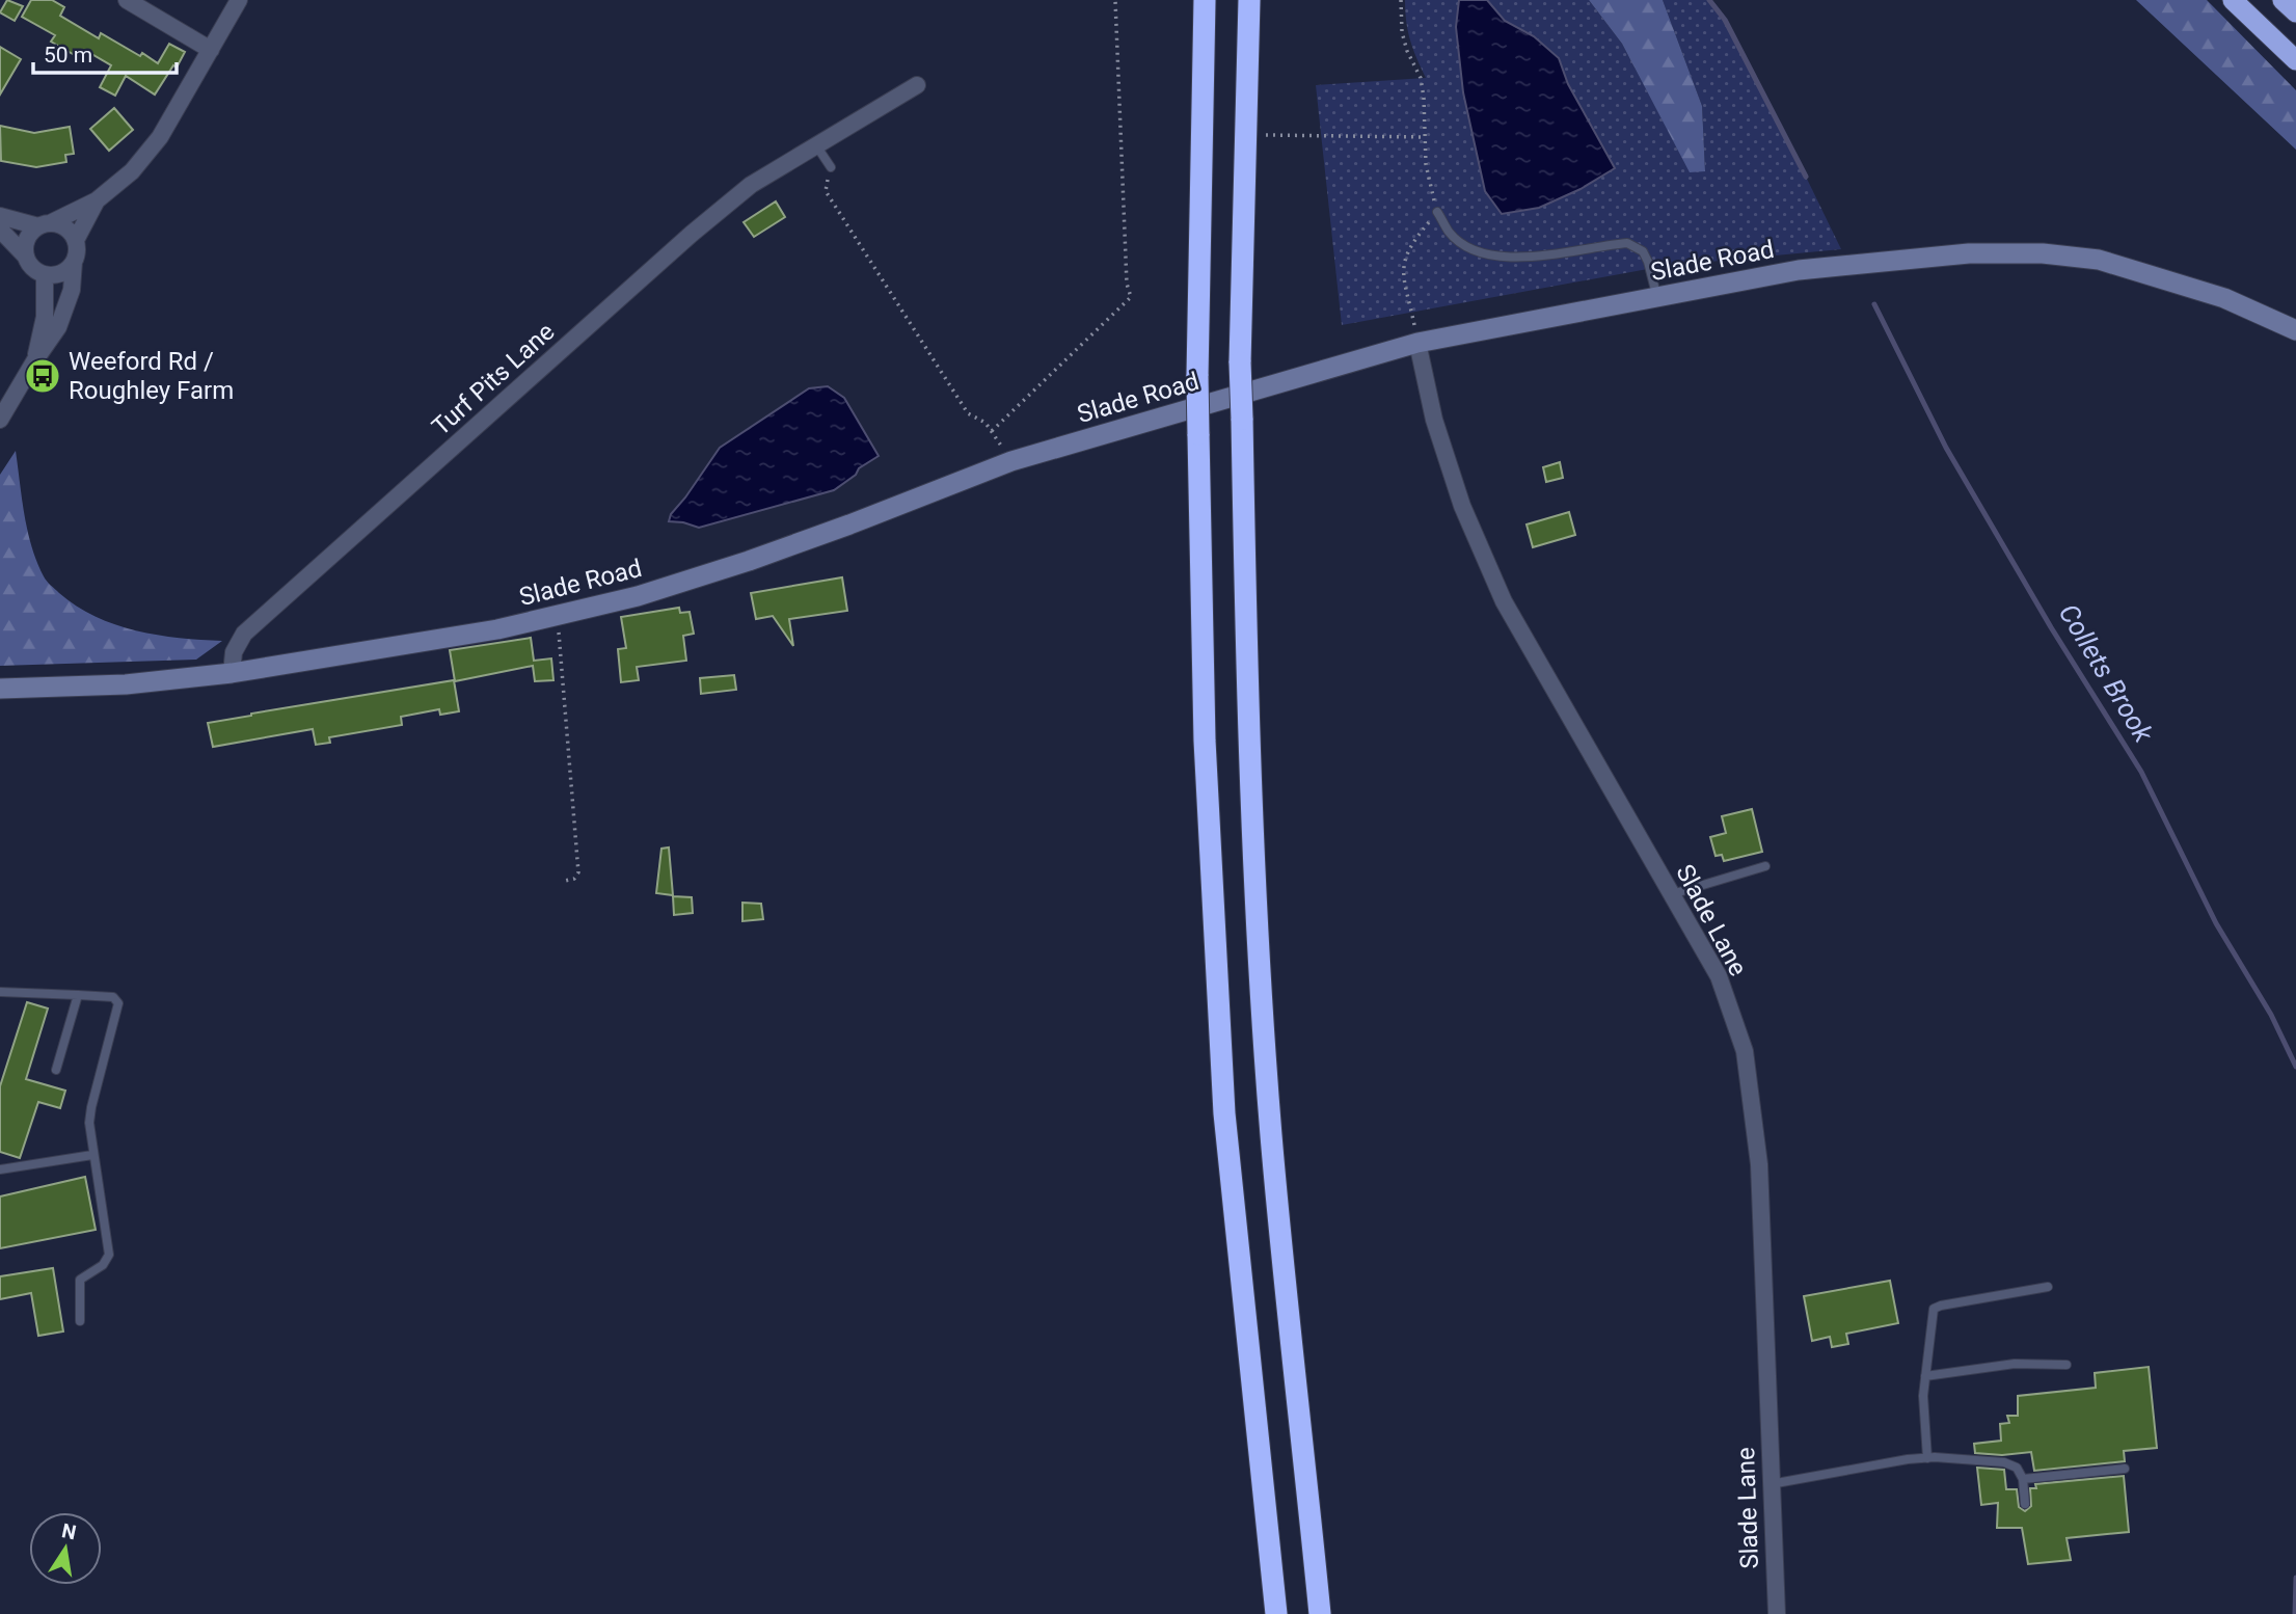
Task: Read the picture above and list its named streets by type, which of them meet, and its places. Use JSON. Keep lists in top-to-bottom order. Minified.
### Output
{"streets":{"main road":["Slade Road"],"street":["Turf Pits Lane","Slade Lane"]},"crossings":[["Slade Road","Turf Pits Lane"],["Slade Road","Slade Lane"]],"water":["Collets Brook"],"places":{"bus stop":["Weeford Rd / Roughley Farm"]},"scale_bar":"50 m","north":"top"}
